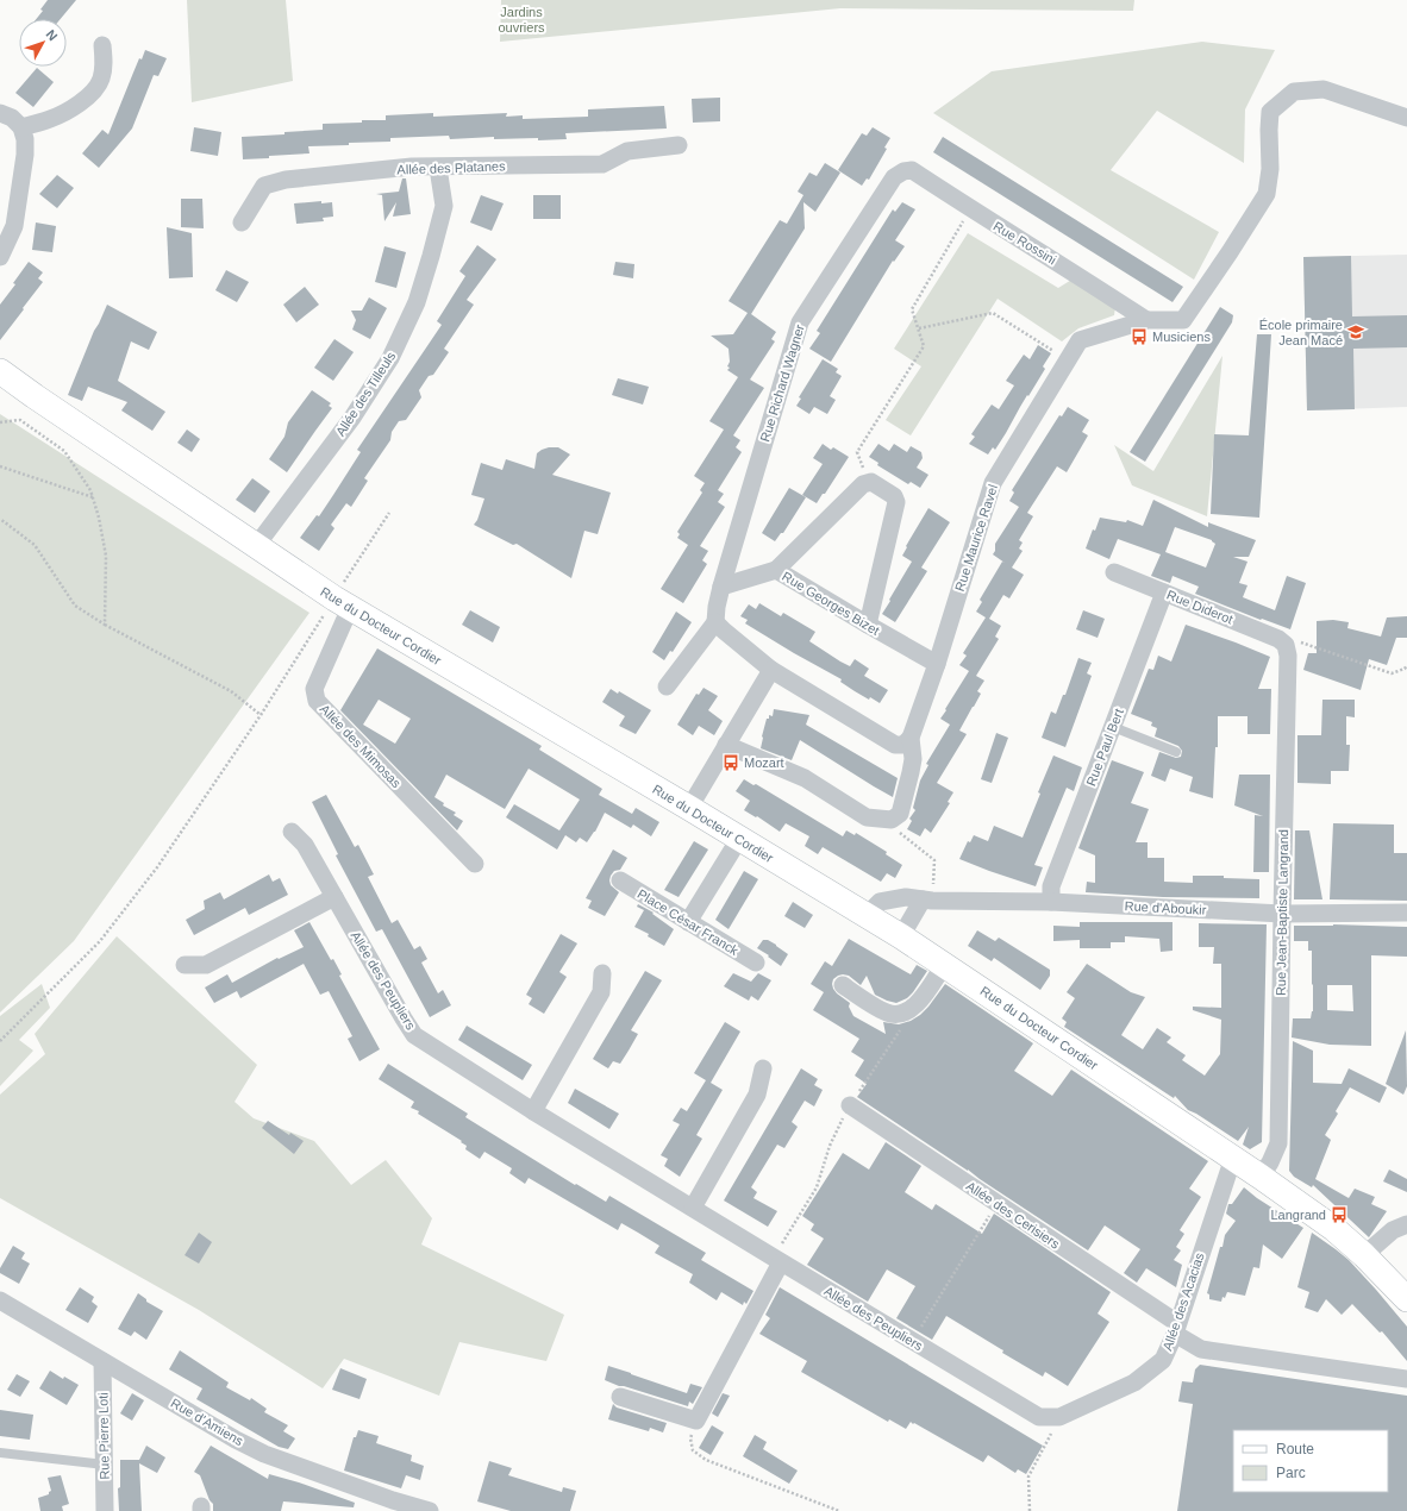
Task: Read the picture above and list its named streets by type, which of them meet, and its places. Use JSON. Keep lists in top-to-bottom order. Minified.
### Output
{"streets":{"street":["Allée des Platanes","Rue Rossini","Rue Richard Wagner","Allée des Tilleuls","Rue Maurice Ravel","Rue Georges Bizet","Rue Diderot","Rue du Docteur Cordier","Allée des Mimosas","Rue Paul Bert","Rue d'Aboukir","Rue Jean-Baptiste Langrand","Place César Franck","Allée des Peupliers","Allée des Cerisiers","Allée des Acacias","Rue d'Amiens","Rue Pierre Loti"]},"crossings":[["Allée des Platanes","Allée des Tilleuls"],["Rue Rossini","Rue Richard Wagner"],["Rue Rossini","Rue Maurice Ravel"],["Rue Richard Wagner","Rue Georges Bizet"],["Allée des Tilleuls","Rue du Docteur Cordier"],["Rue Maurice Ravel","Rue Georges Bizet"],["Rue Diderot","Rue Paul Bert"],["Rue Diderot","Rue Jean-Baptiste Langrand"],["Rue du Docteur Cordier","Allée des Mimosas"],["Rue du Docteur Cordier","Rue d'Aboukir"],["Rue du Docteur Cordier","Rue Jean-Baptiste Langrand"],["Rue du Docteur Cordier","Allée des Acacias"],["Rue Paul Bert","Rue d'Aboukir"],["Rue d'Aboukir","Rue Jean-Baptiste Langrand"],["Allée des Peupliers","Allée des Acacias"],["Allée des Cerisiers","Allée des Acacias"],["Rue d'Amiens","Rue Pierre Loti"]],"parks":["Jardins ouvriers"],"places":{"school or university":["École primaire Jean Macé"],"bus stop":["Musiciens","Mozart","Langrand"]},"legend":["Route","Parc"],"north":"top right"}
